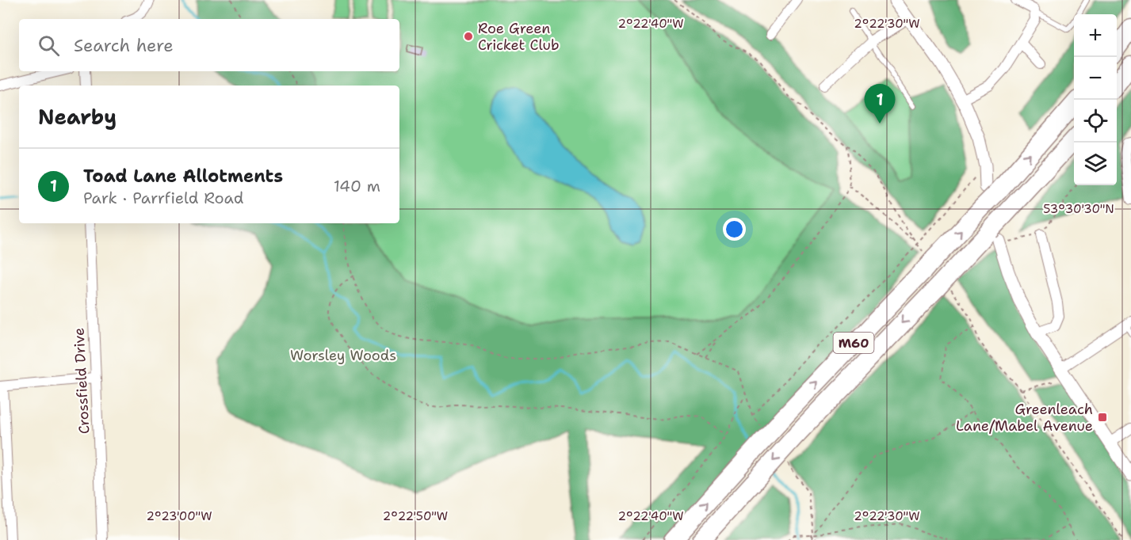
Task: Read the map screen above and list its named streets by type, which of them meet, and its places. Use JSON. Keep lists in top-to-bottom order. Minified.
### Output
{"streets":{"highway":["M60"],"street":["Crossfield Drive"]},"parks":["Worsley Woods"],"places":{"other":["Roe Green Cricket Club"],"transit":["Greenleach Lane/Mabel Avenue"]},"page":{"map_buttons":["+","−"],"search":"Search here","pins":"1","heading":"Nearby","list":[{"mark":"1","name":"Toad Lane Allotments","note":"Park · Parrfield Road","value":"140 m"}]},"coordinates":["2°22'40\"W","2°22'30\"W","53°30'30\"N","2°23'00\"W","2°22'50\"W"]}
